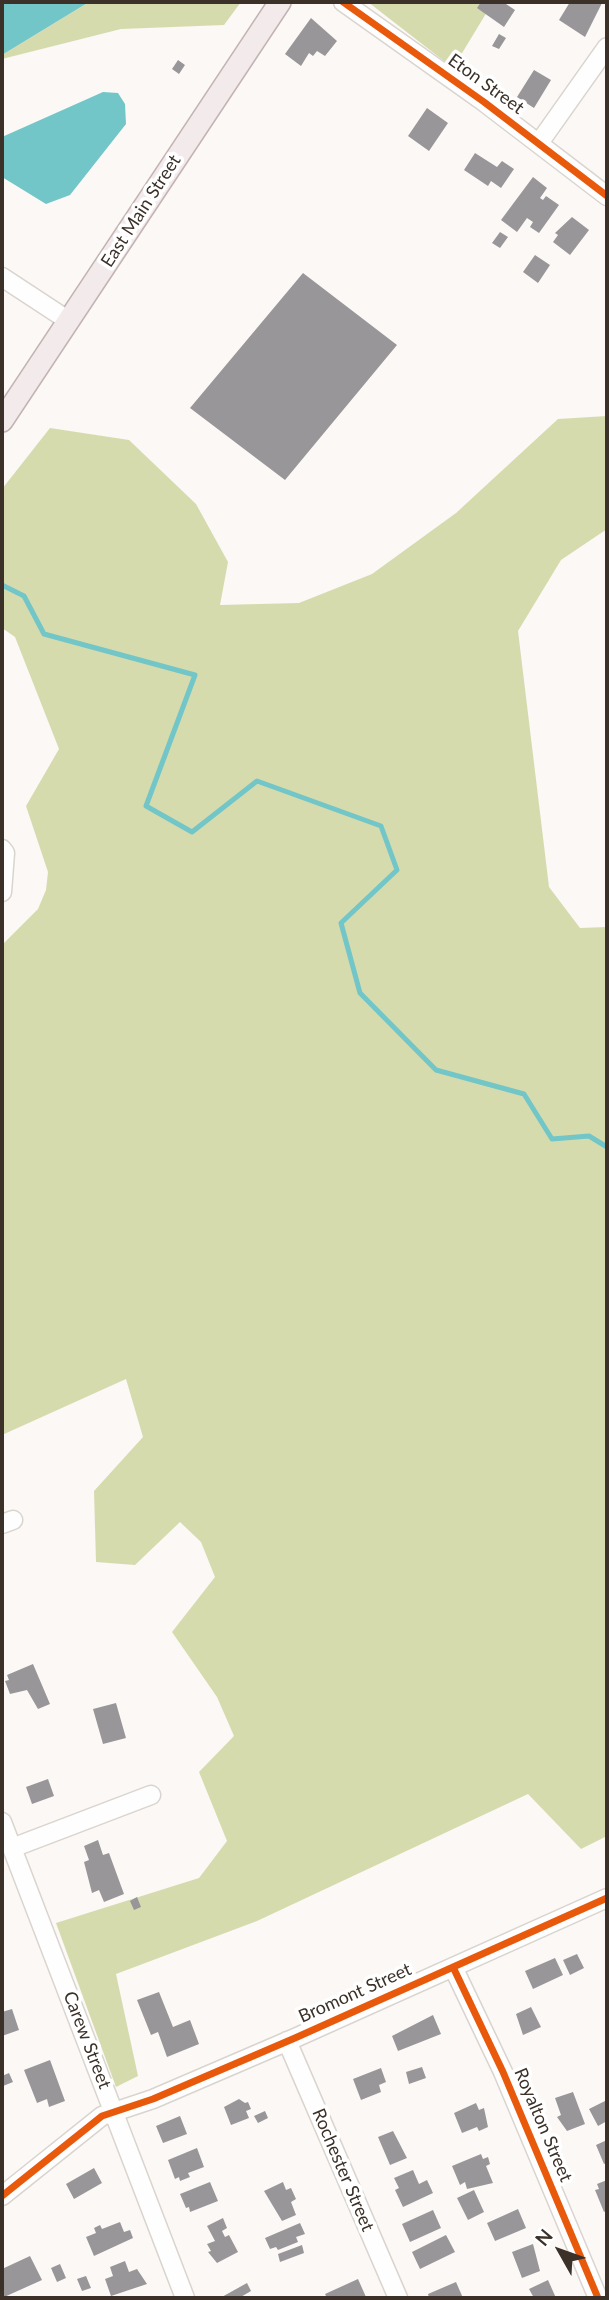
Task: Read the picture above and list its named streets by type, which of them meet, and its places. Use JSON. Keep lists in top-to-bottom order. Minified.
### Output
{"streets":{"main road":["East Main Street"],"street":["Eton Street","Bromont Street","Carew Street","Royalton Street","Rochester Street"]},"crossings":[["Bromont Street","Carew Street"],["Bromont Street","Royalton Street"],["Bromont Street","Rochester Street"]],"north":"top left"}
